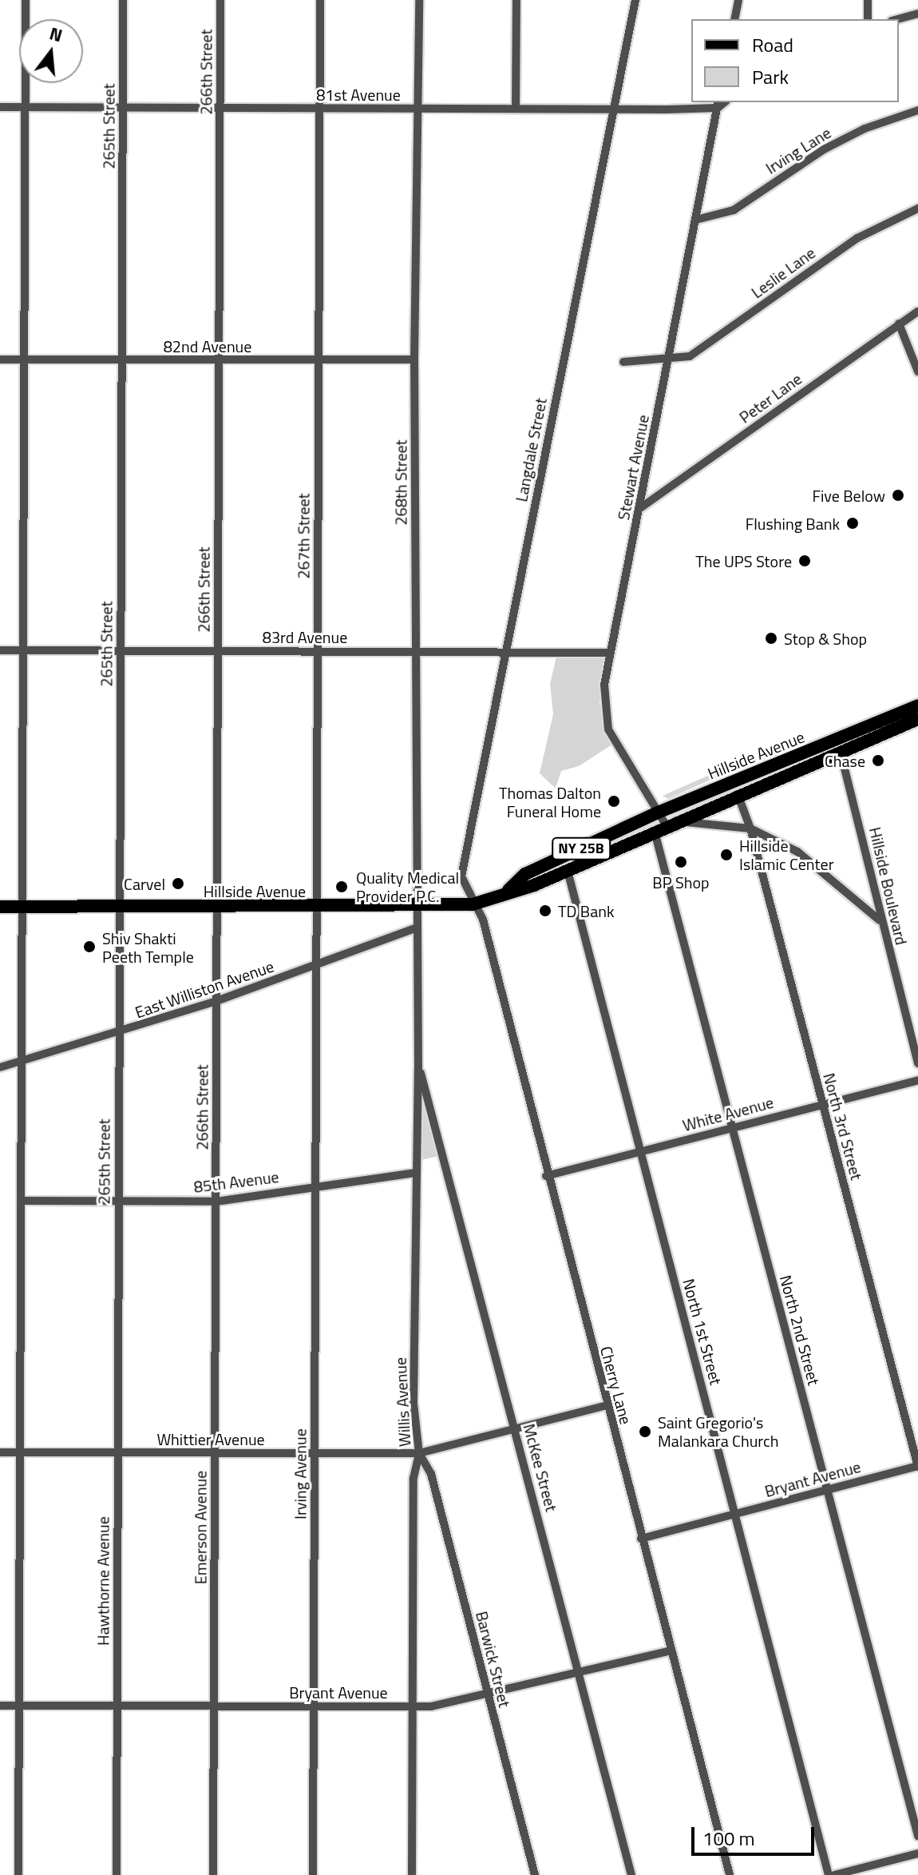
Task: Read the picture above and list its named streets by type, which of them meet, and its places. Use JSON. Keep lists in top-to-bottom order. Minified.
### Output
{"streets":{"main road":["Hillside Avenue","NY 25B"],"street":["266th Street","81st Avenue","265th Street","Irving Lane","Leslie Lane","82nd Avenue","Peter Lane","Langdale Street","Stewart Avenue","268th Street","267th Street","83rd Avenue","Hillside Boulevard","East Williston Avenue","White Avenue","North 3rd Street","85th Avenue","North 2nd Street","North 1st Street","Cherry Lane","Willis Avenue","Whittier Avenue","McKee Street","Irving Avenue","Bryant Avenue","Emerson Avenue","Hawthorne Avenue","Barwick Street"]},"crossings":[["266th Street","81st Avenue"],["266th Street","82nd Avenue"],["266th Street","83rd Avenue"],["266th Street","Hillside Avenue"],["266th Street","East Williston Avenue"],["266th Street","Emerson Avenue"],["81st Avenue","265th Street"],["81st Avenue","Langdale Street"],["81st Avenue","Stewart Avenue"],["81st Avenue","268th Street"],["81st Avenue","267th Street"],["265th Street","82nd Avenue"],["265th Street","83rd Avenue"],["265th Street","Hillside Avenue"],["265th Street","East Williston Avenue"],["265th Street","85th Avenue"],["265th Street","Hawthorne Avenue"],["Irving Lane","Stewart Avenue"],["Leslie Lane","Stewart Avenue"],["82nd Avenue","268th Street"],["82nd Avenue","267th Street"],["Peter Lane","Stewart Avenue"],["Langdale Street","83rd Avenue"],["Langdale Street","Hillside Avenue"],["Langdale Street","Cherry Lane"],["Stewart Avenue","83rd Avenue"],["Stewart Avenue","Hillside Avenue"],["Stewart Avenue","North 2nd Street"],["268th Street","83rd Avenue"],["268th Street","Hillside Avenue"],["268th Street","East Williston Avenue"],["268th Street","Willis Avenue"],["267th Street","83rd Avenue"],["267th Street","Hillside Avenue"],["267th Street","East Williston Avenue"],["267th Street","Irving Avenue"],["Hillside Avenue","Hillside Boulevard"],["Hillside Avenue","North 3rd Street"],["Hillside Avenue","North 2nd Street"],["Hillside Avenue","North 1st Street"],["Hillside Avenue","Cherry Lane"],["White Avenue","North 3rd Street"],["White Avenue","North 2nd Street"],["White Avenue","North 1st Street"],["White Avenue","Cherry Lane"],["North 3rd Street","Bryant Avenue"],["85th Avenue","Willis Avenue"],["85th Avenue","Irving Avenue"],["85th Avenue","Emerson Avenue"],["North 2nd Street","Bryant Avenue"],["North 1st Street","Bryant Avenue"],["Cherry Lane","Whittier Avenue"],["Cherry Lane","Bryant Avenue"],["Willis Avenue","Whittier Avenue"],["Willis Avenue","McKee Street"],["Willis Avenue","Bryant Avenue"],["Willis Avenue","Barwick Street"],["Whittier Avenue","McKee Street"],["Whittier Avenue","Irving Avenue"],["Whittier Avenue","Emerson Avenue"],["Whittier Avenue","Hawthorne Avenue"],["Whittier Avenue","Barwick Street"],["McKee Street","Bryant Avenue"],["Irving Avenue","Bryant Avenue"],["Bryant Avenue","Emerson Avenue"],["Bryant Avenue","Hawthorne Avenue"],["Bryant Avenue","Barwick Street"]],"places":["Five Below","Flushing Bank","The UPS Store","Stop & Shop","Chase","Thomas Dalton Funeral Home","Hillside Islamic Center","BP Shop","Carvel","Quality Medical Provider P.C.","TD Bank","Shiv Shakti Peeth Temple","Saint Gregorio's Malankara Church"],"legend":["Road","Park"],"scale_bar":"100 m","north":"top"}
